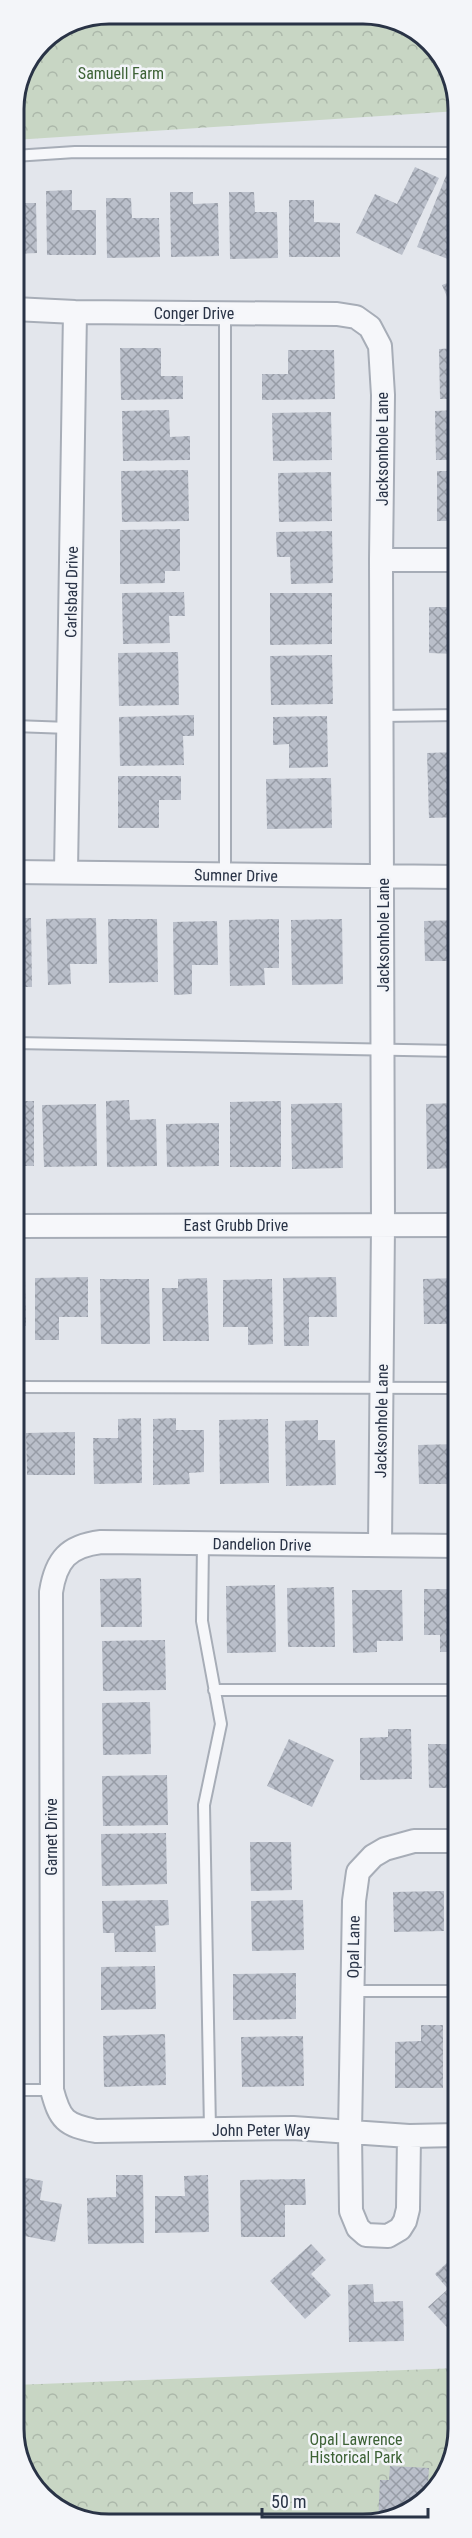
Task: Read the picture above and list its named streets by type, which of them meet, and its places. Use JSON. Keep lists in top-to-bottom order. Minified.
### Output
{"streets":{"street":["Conger Drive","Jacksonhole Lane","Carlsbad Drive","Sumner Drive","East Grubb Drive","Dandelion Drive","Garnet Drive","Opal Lane","John Peter Way"]},"crossings":[["Conger Drive","Jacksonhole Lane"],["Conger Drive","Carlsbad Drive"],["Jacksonhole Lane","Sumner Drive"],["Jacksonhole Lane","East Grubb Drive"],["Jacksonhole Lane","Dandelion Drive"],["Carlsbad Drive","Sumner Drive"],["Dandelion Drive","Garnet Drive"],["Garnet Drive","John Peter Way"],["Opal Lane","John Peter Way"]],"parks":["Samuell Farm","Opal Lawrence Historical Park"],"scale_bar":"50 m"}
